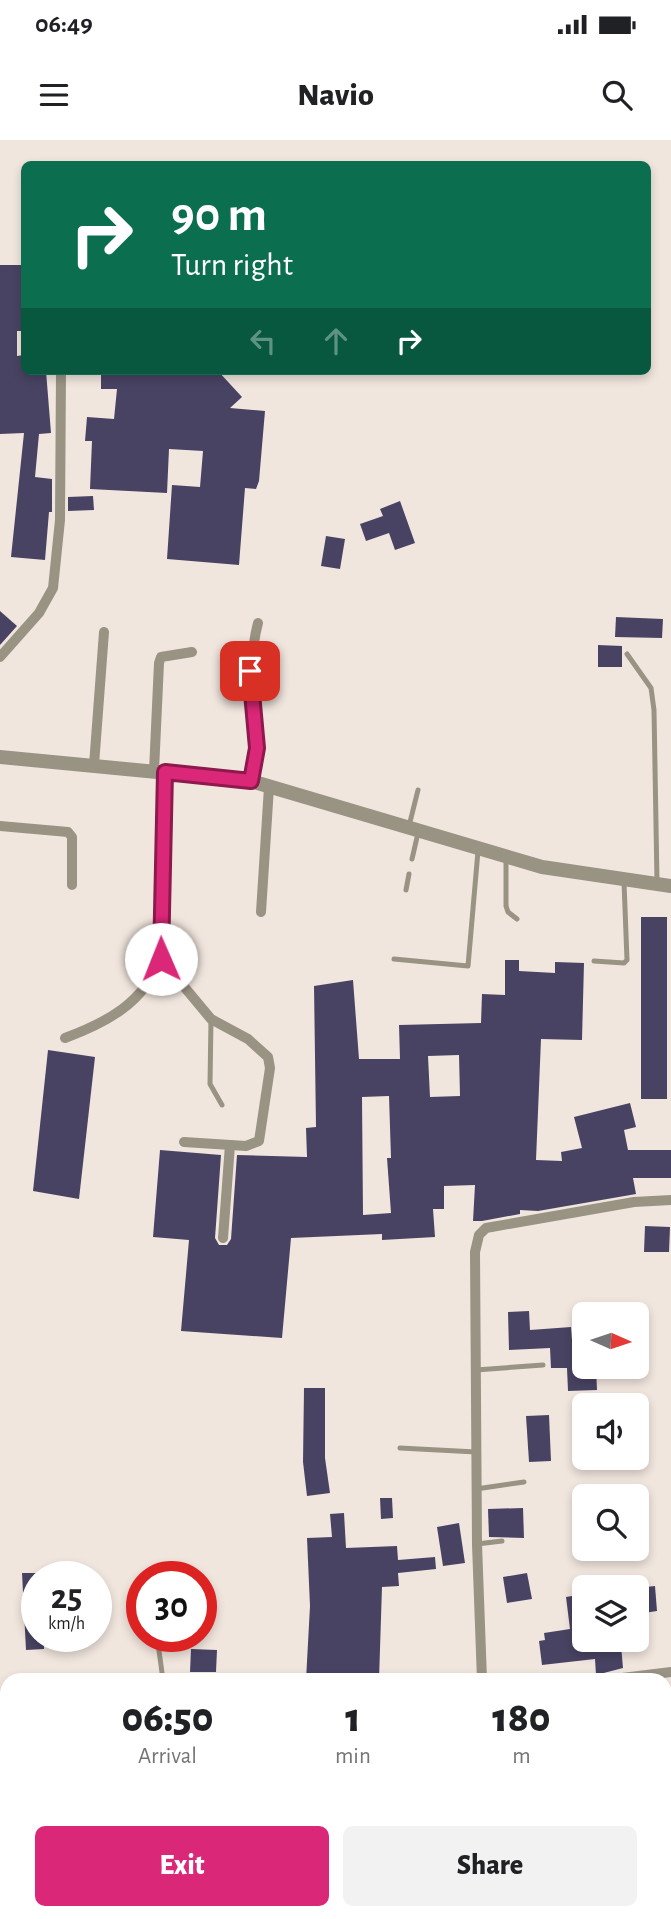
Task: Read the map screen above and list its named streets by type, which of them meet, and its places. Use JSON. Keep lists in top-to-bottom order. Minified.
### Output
{"north":"right","page":{"status":"06:49","header":"Navio","turn":["90 m","Turn right"],"speed":"25 km/h","limit":"30","eta":["06:50","Arrival","1","min","180","m"],"buttons":["Exit","Share"]}}
